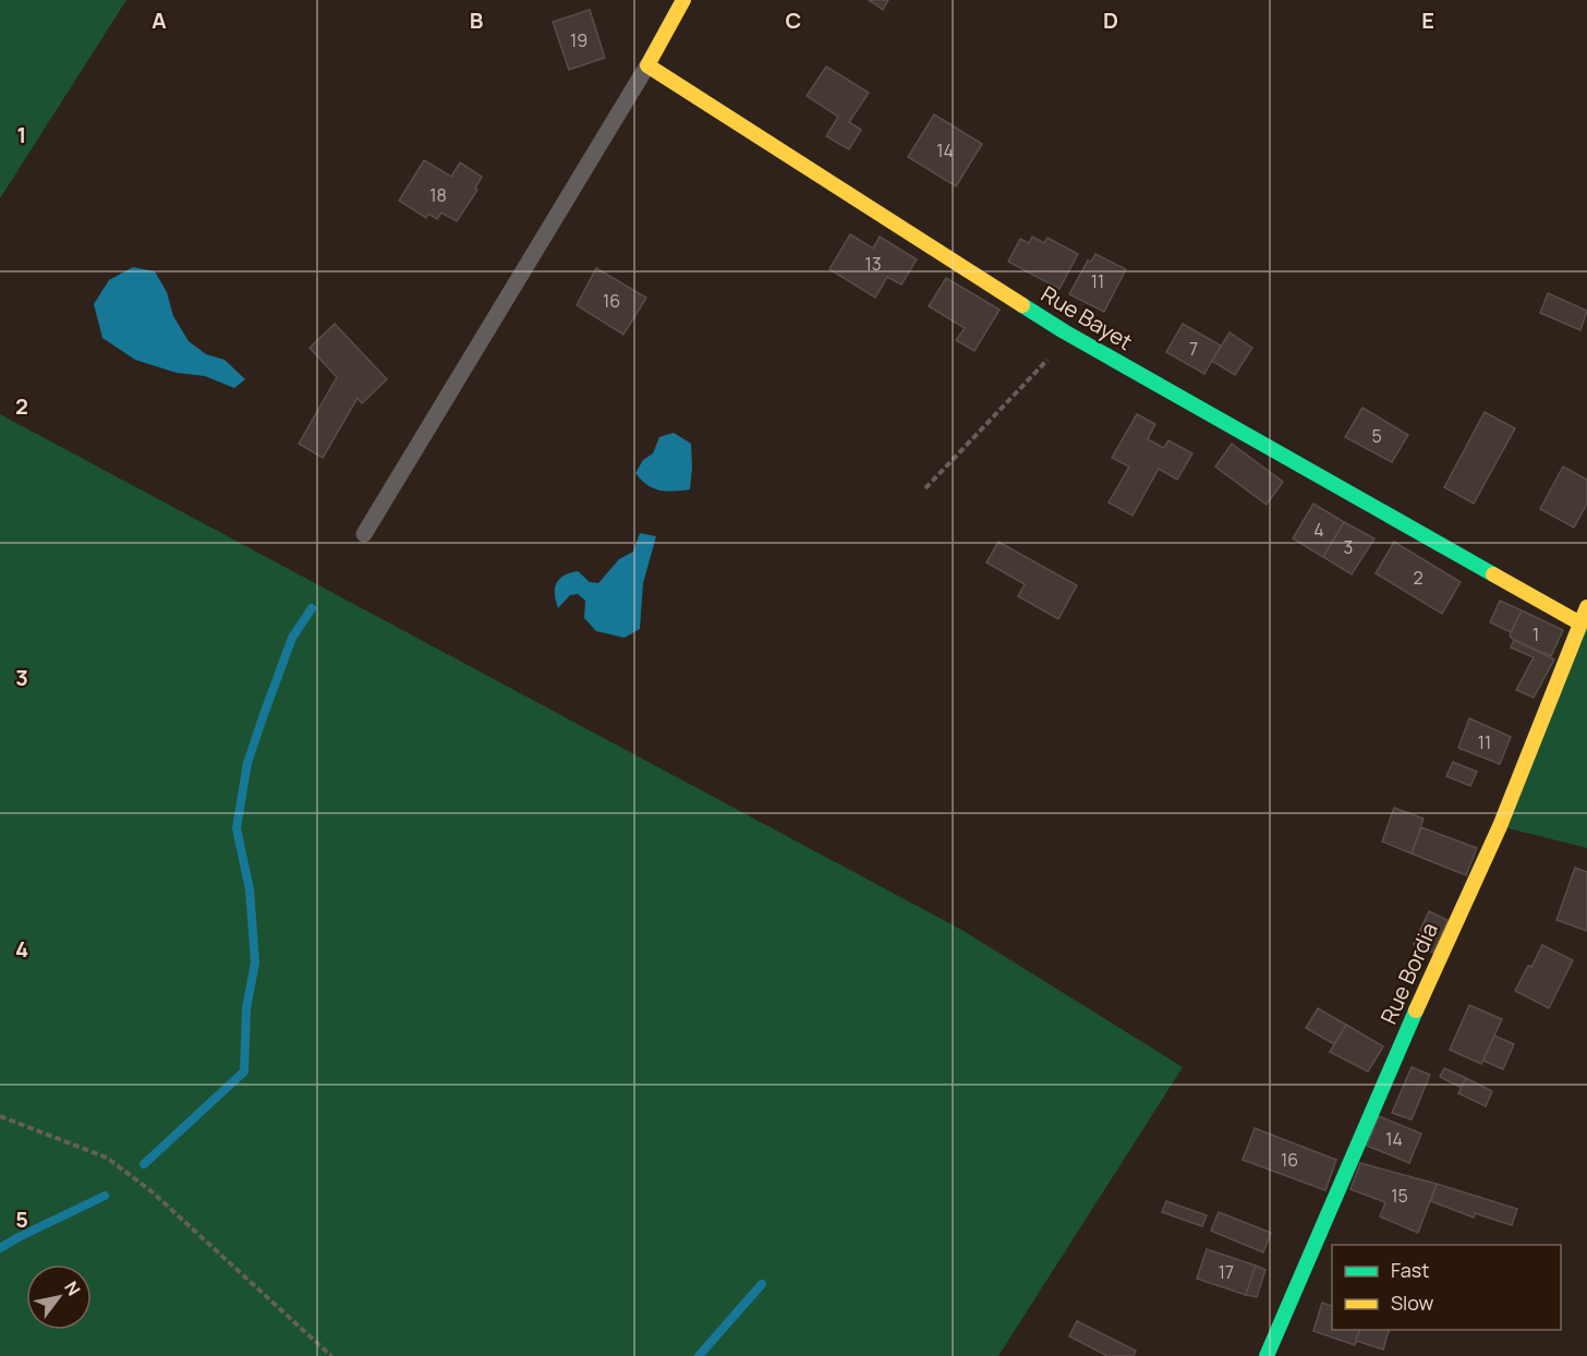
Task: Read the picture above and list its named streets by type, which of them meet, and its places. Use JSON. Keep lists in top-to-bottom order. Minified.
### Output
{"streets":{"street":["Rue Bayet","Rue Bordia"]},"crossings":[["Rue Bayet","Rue Bordia"]],"house_numbers":["19","14","18","13","11","16","7","5","4","3","2","1","11","14","16","15","17"],"legend":["Fast","Slow"],"north":"top right","grid":{"columns":["A","B","C","D","E"],"rows":["1","2","3","4","5"]}}
